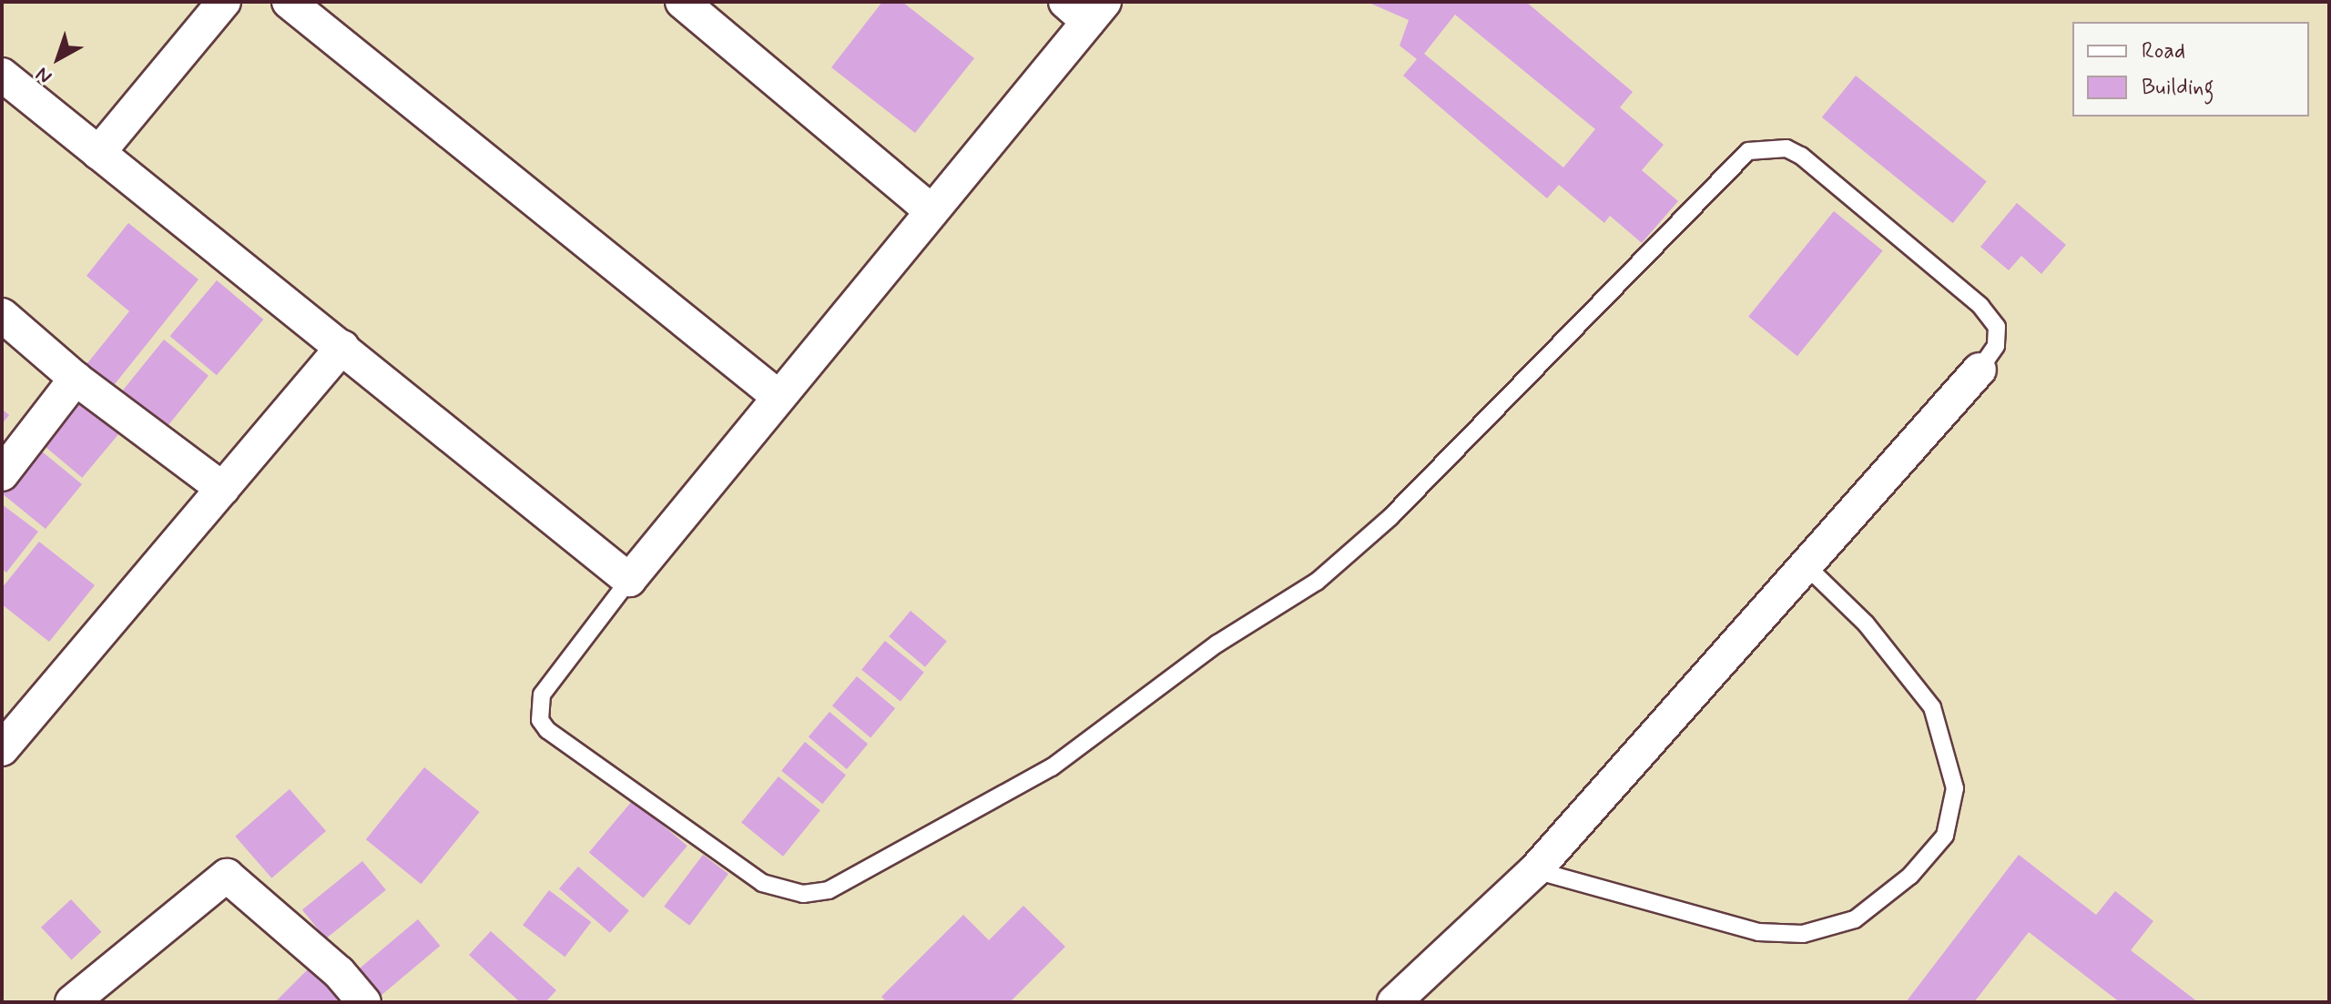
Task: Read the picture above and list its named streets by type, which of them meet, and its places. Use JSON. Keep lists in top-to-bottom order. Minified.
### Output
{"legend":["Road","Building"],"north":"bottom left"}
